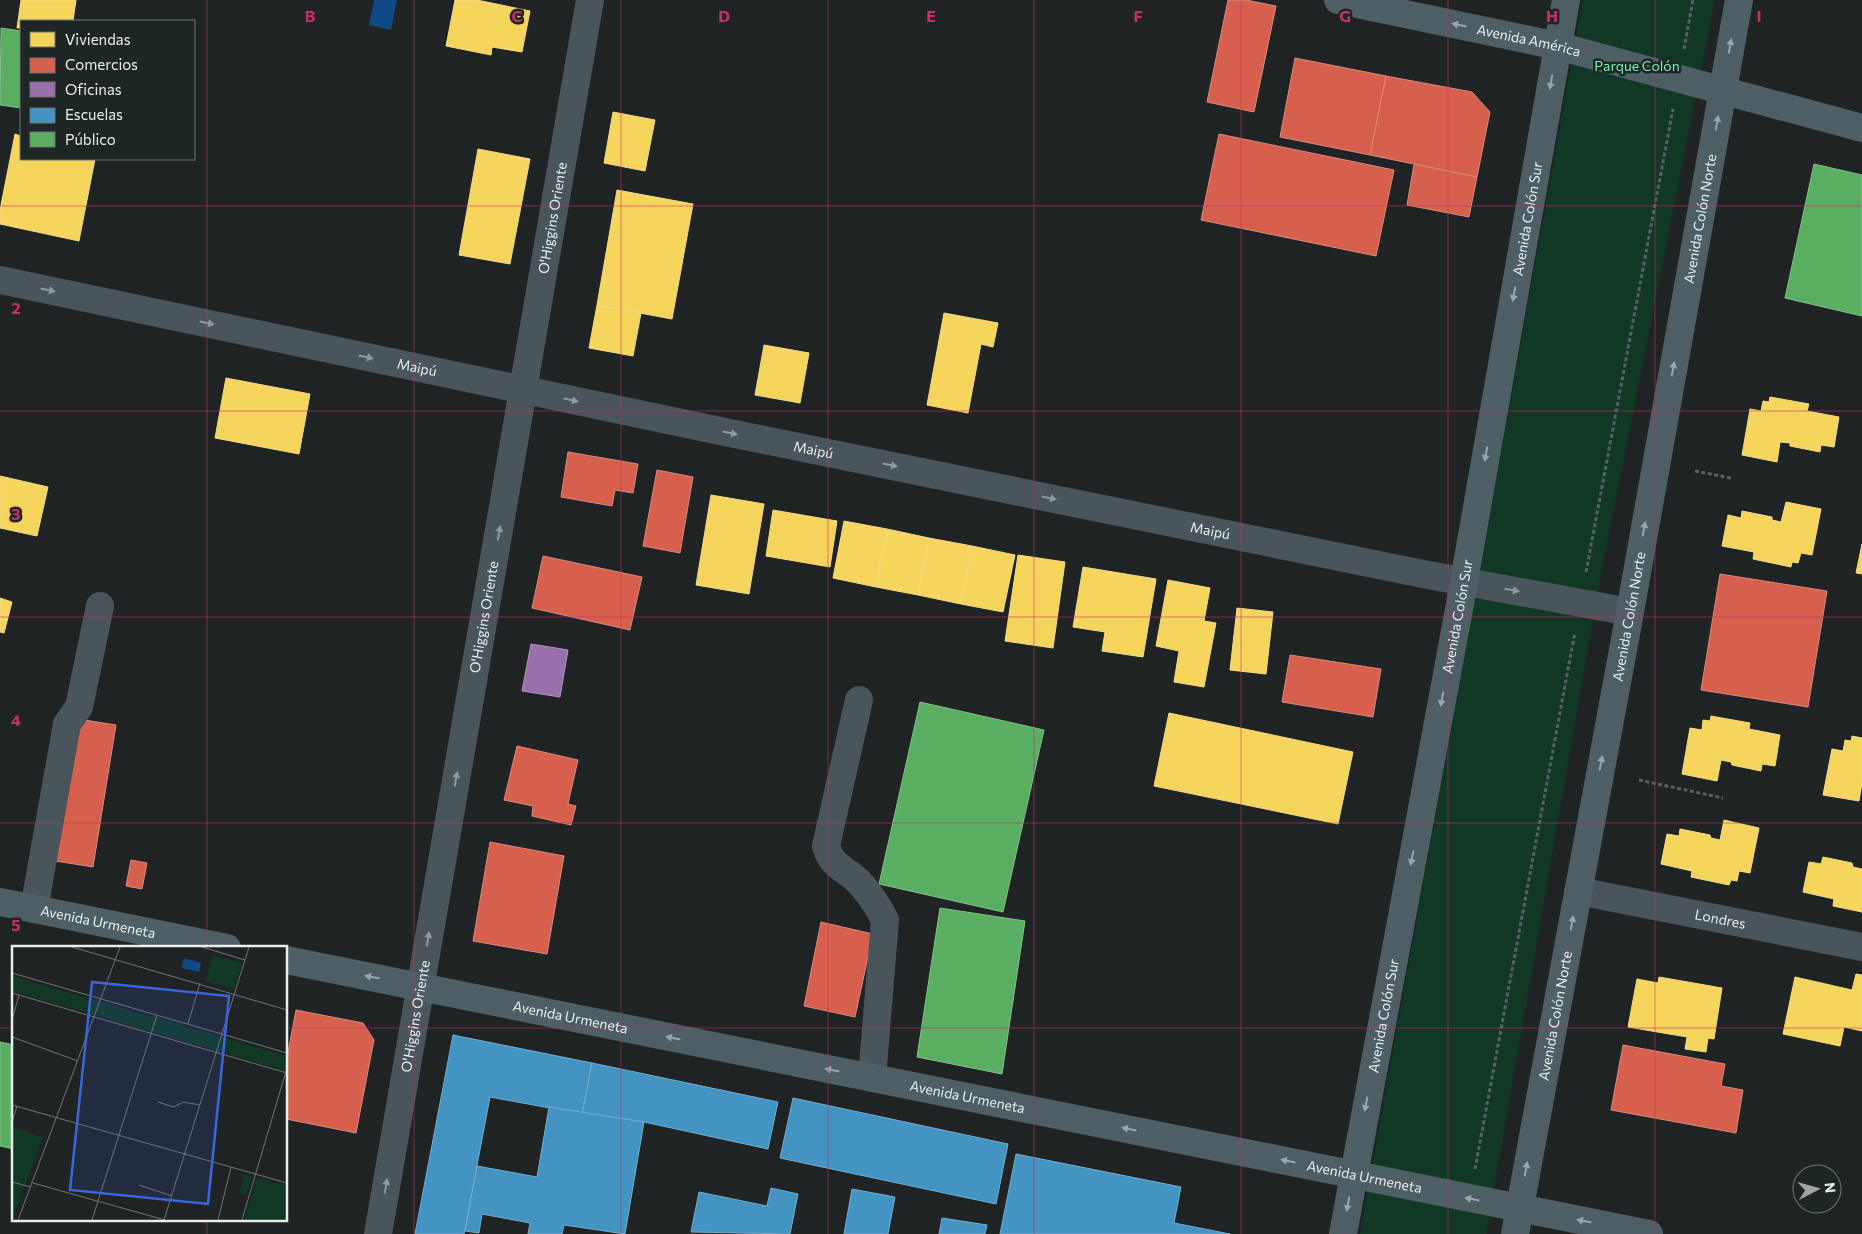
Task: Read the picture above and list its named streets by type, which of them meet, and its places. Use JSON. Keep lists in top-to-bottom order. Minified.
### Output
{"streets":{"main road":["Avenida América","Avenida Colón Sur","Avenida Colón Norte","Avenida Urmeneta"],"street":["O'Higgins Oriente","Maipú","Londres"]},"crossings":[["Avenida América","Avenida Colón Sur"],["Avenida América","Avenida Colón Norte"],["O'Higgins Oriente","Maipú"],["O'Higgins Oriente","Avenida Urmeneta"],["Avenida Colón Sur","Maipú"],["Avenida Colón Sur","Avenida Urmeneta"],["Avenida Colón Norte","Maipú"],["Avenida Colón Norte","Londres"],["Avenida Colón Norte","Avenida Urmeneta"]],"one_way":["Avenida América","O'Higgins Oriente","Avenida Colón Sur","Avenida Colón Norte","Maipú","Avenida Urmeneta"],"parks":["Parque Colón"],"legend":["Viviendas","Comercios","Oficinas","Escuelas","Público"],"north":"right","grid":{"columns":["B","C","D","E","F","G","H","I"],"rows":["2","3","4","5"]}}
